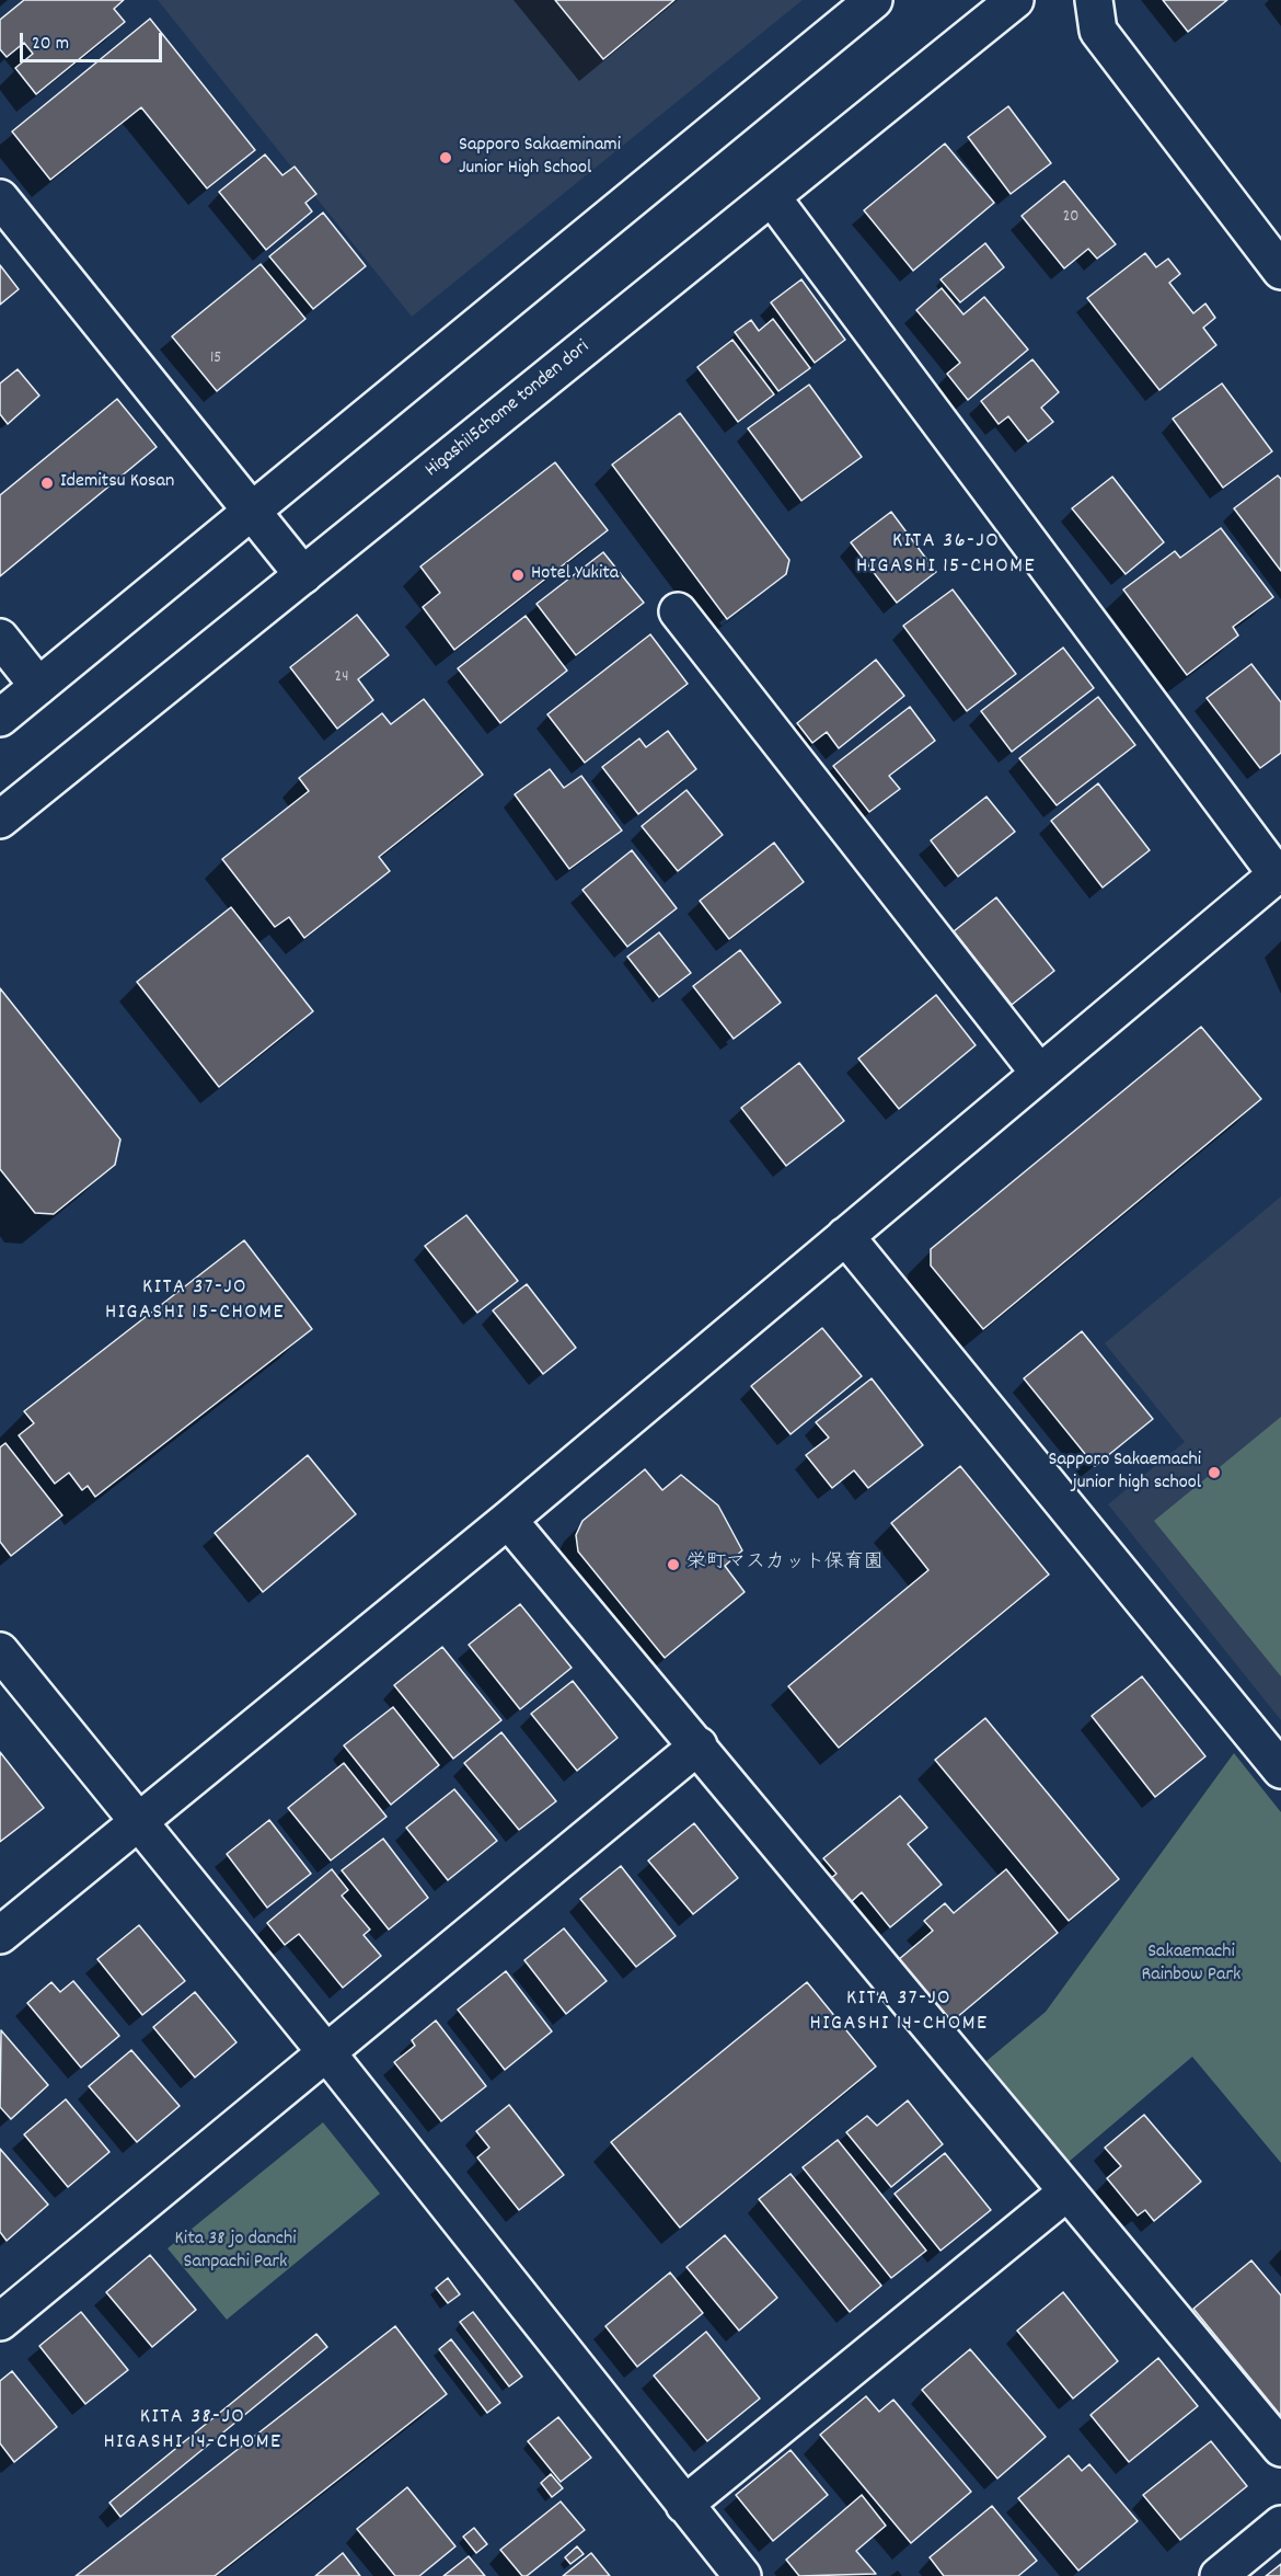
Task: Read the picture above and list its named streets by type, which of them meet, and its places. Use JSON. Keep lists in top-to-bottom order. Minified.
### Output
{"streets":{"street":["Higashi15chome tonden dori"]},"districts":["KITA 36-JO HIGASHI 15-CHOME","KITA 37-JO HIGASHI 15-CHOME","KITA 37-JO HIGASHI 14-CHOME","KITA 38-JO HIGASHI 14-CHOME"],"parks":["Sakaemachi Rainbow Park","Kita 38 jo danchi Sanpachi Park"],"places":["Sapporo Sakaeminami Junior High School","Idemitsu Kosan","Hotel Yukita","Sapporo Sakaemachi junior high school","栄町マスカット保育園"],"house_numbers":["20","15","24"],"scale_bar":"20 m"}
